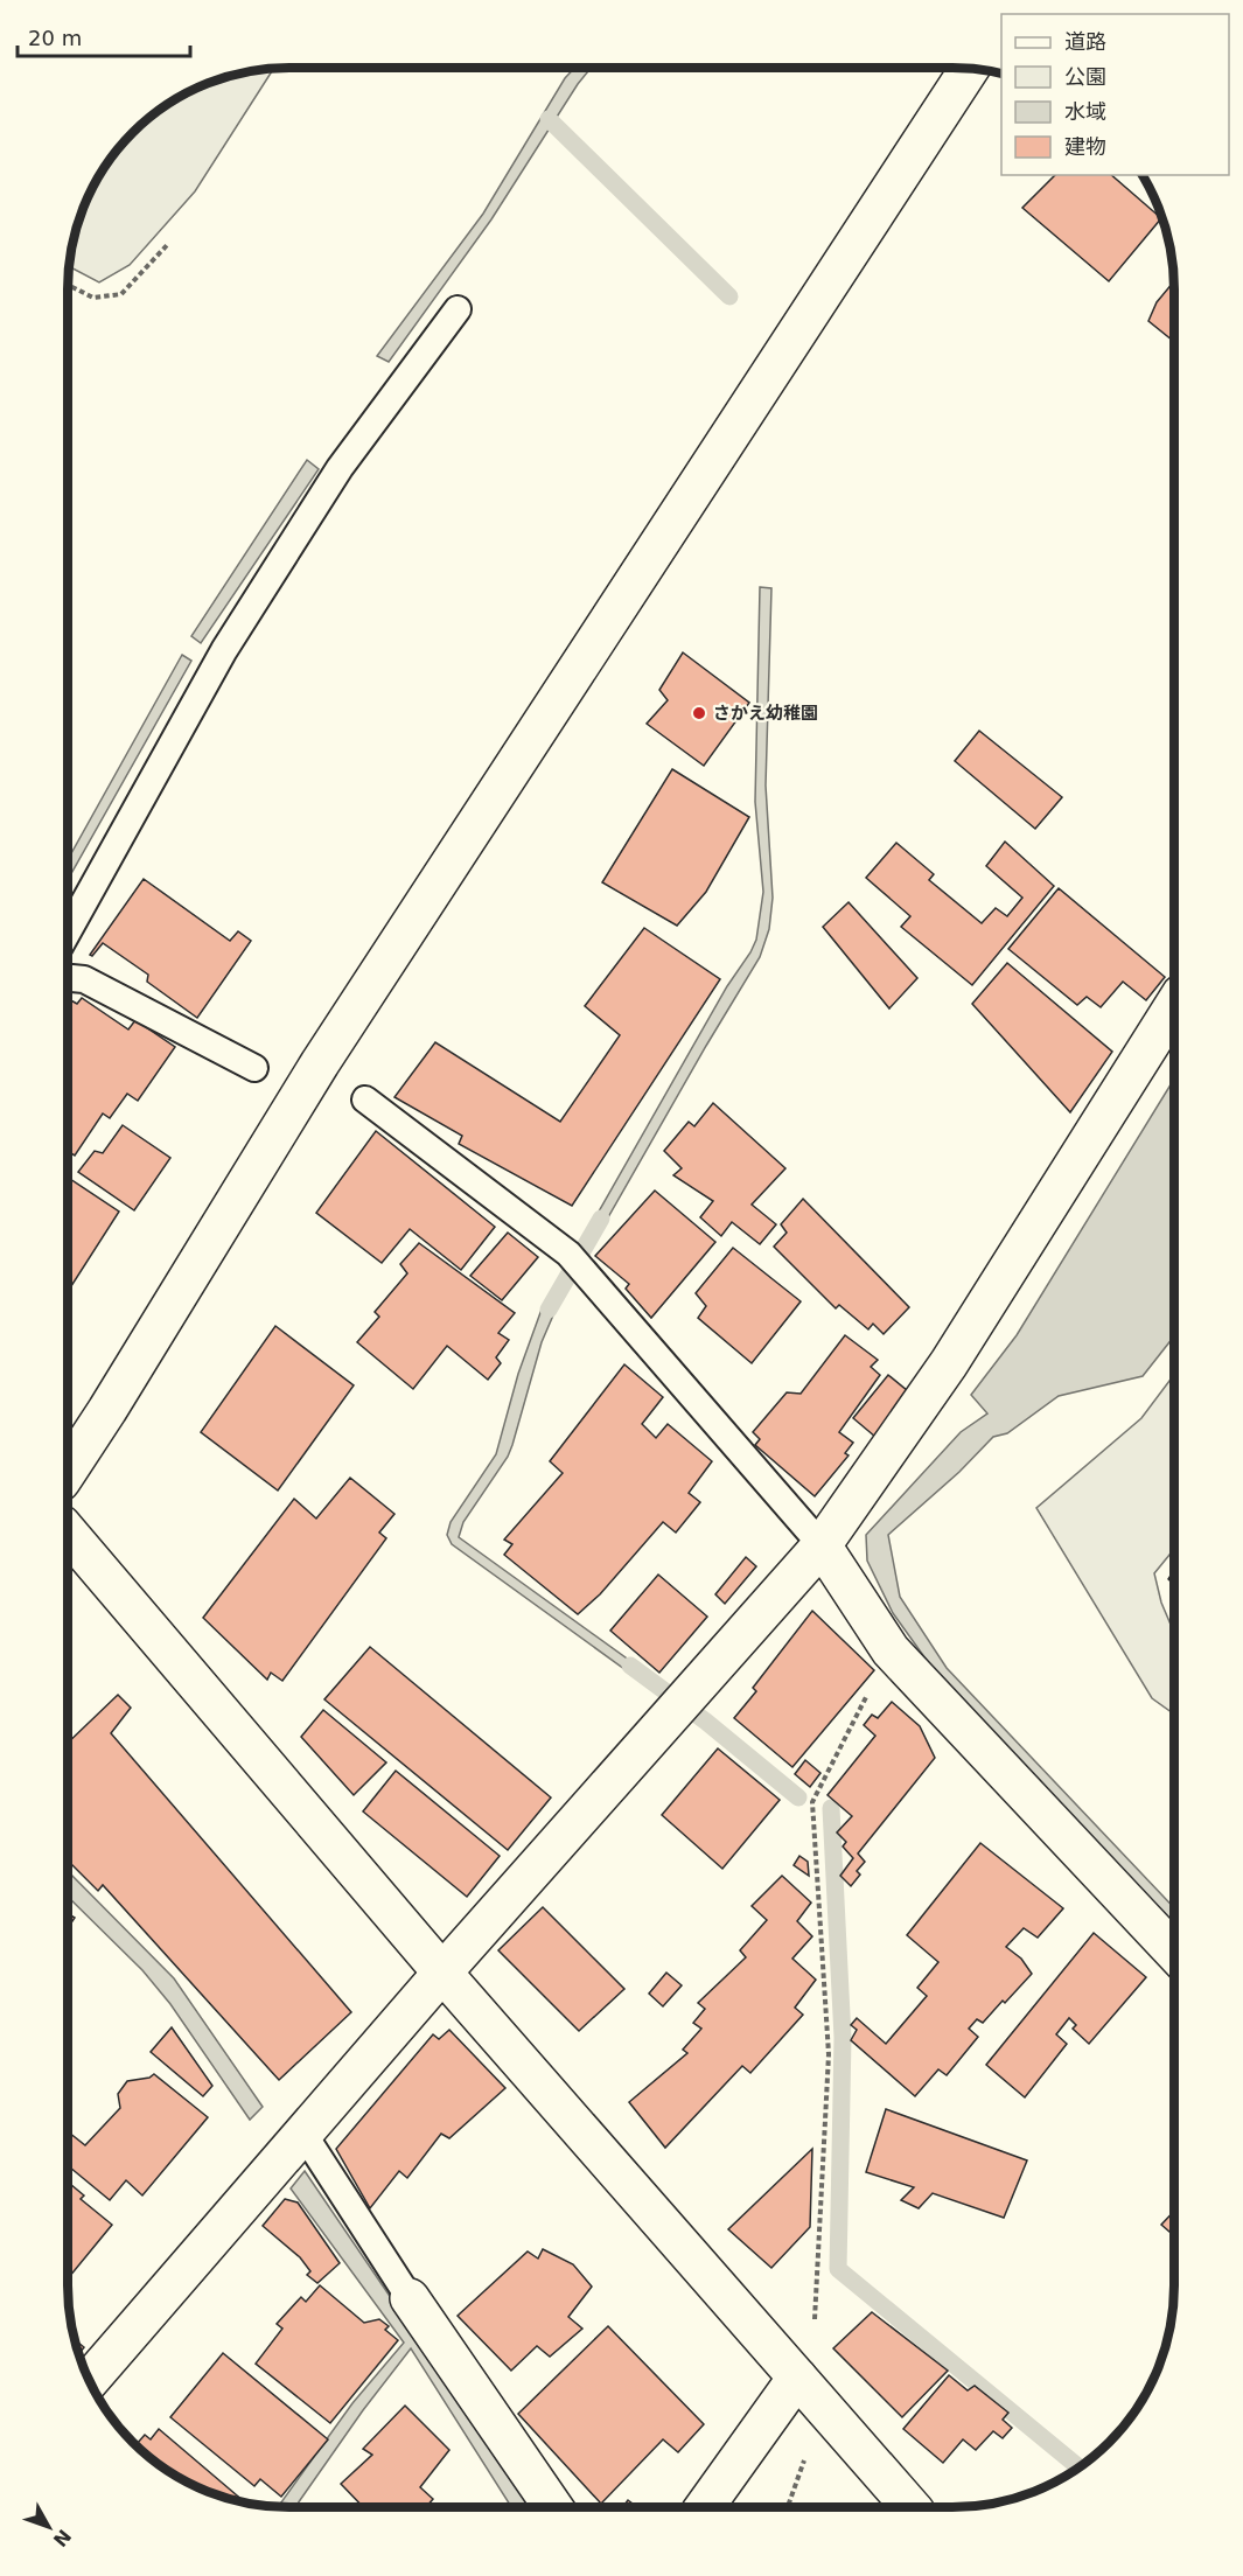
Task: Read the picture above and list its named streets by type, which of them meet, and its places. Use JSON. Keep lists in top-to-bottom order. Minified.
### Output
{"places":["さかえ幼稚園"],"legend":["道路","公園","水域","建物"],"scale_bar":"20 m","north":"bottom right"}
